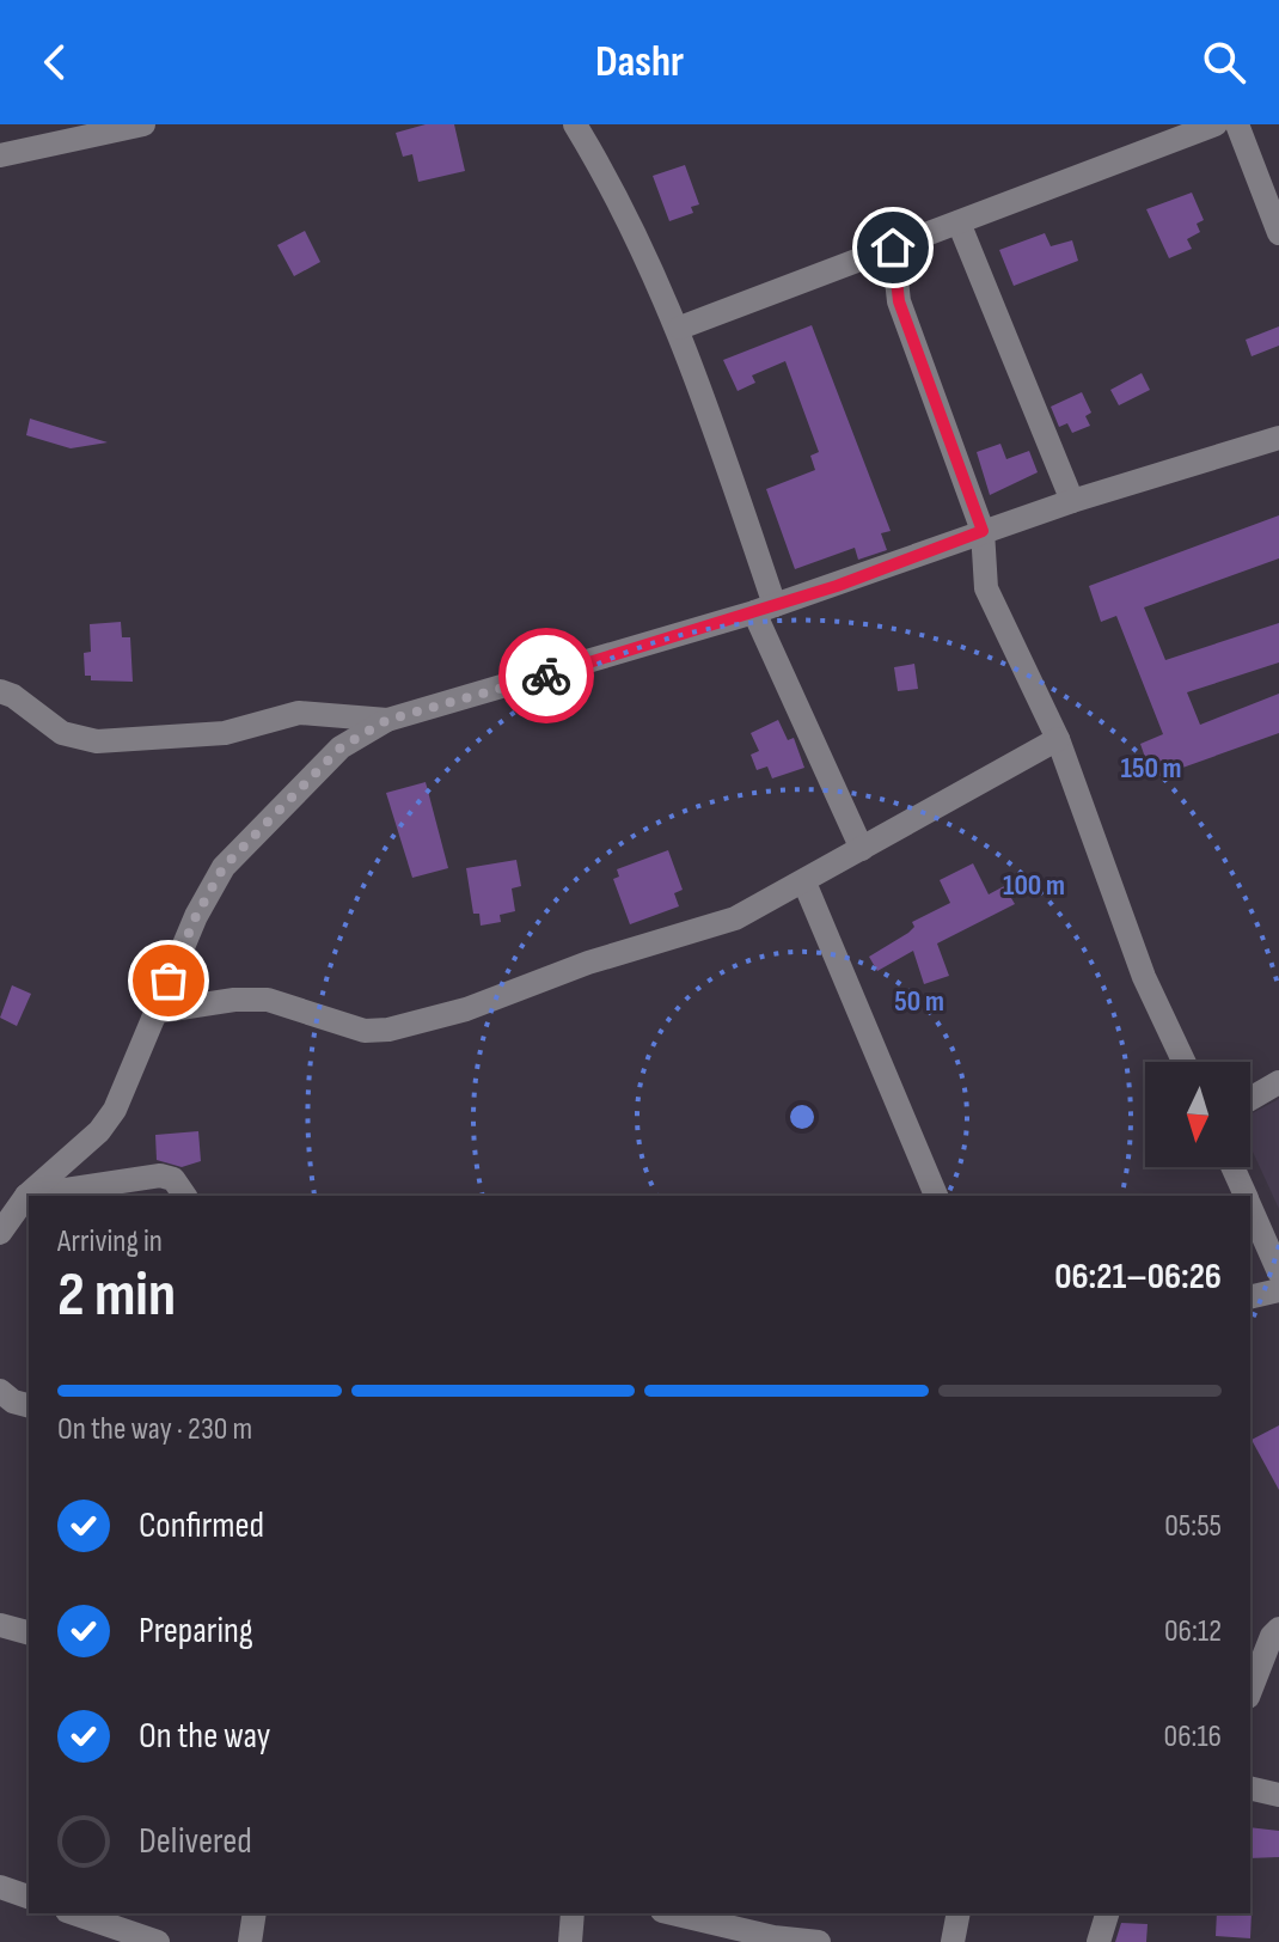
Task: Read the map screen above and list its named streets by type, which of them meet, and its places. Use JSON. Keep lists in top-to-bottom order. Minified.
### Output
{"north":"bottom","page":{"header":"Dashr","heading":["2 min","Arriving in","06:21–06:26"],"bar":"On the way · 230 m","list":[["Confirmed","05:55"],["Preparing","06:12"],["On the way","06:16"],"Delivered"]},"rings":["150 m","100 m","50 m"]}
